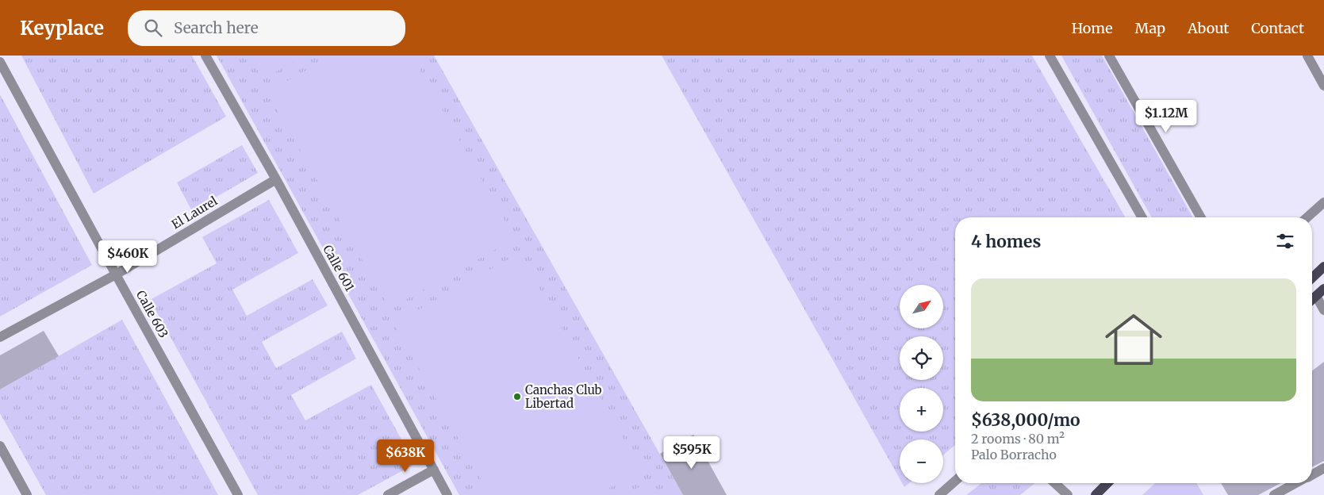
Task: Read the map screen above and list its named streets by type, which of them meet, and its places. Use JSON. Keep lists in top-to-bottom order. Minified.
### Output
{"streets":{"street":["El Laurel","Calle 601","Calle 603"]},"crossings":[["El Laurel","Calle 601"],["El Laurel","Calle 603"]],"places":["Canchas Club Libertad"],"north":"top right","page":{"header":"Keyplace","search":"Search here","nav":["Home","Map","About","Contact"],"price":["$1.12M","$460K","$595K","$638K"],"heading":"4 homes","list":[{"name":"$638,000/mo","note":"2 rooms · 80 m² · Palo Borracho"}],"map_buttons":["+","−"]}}
